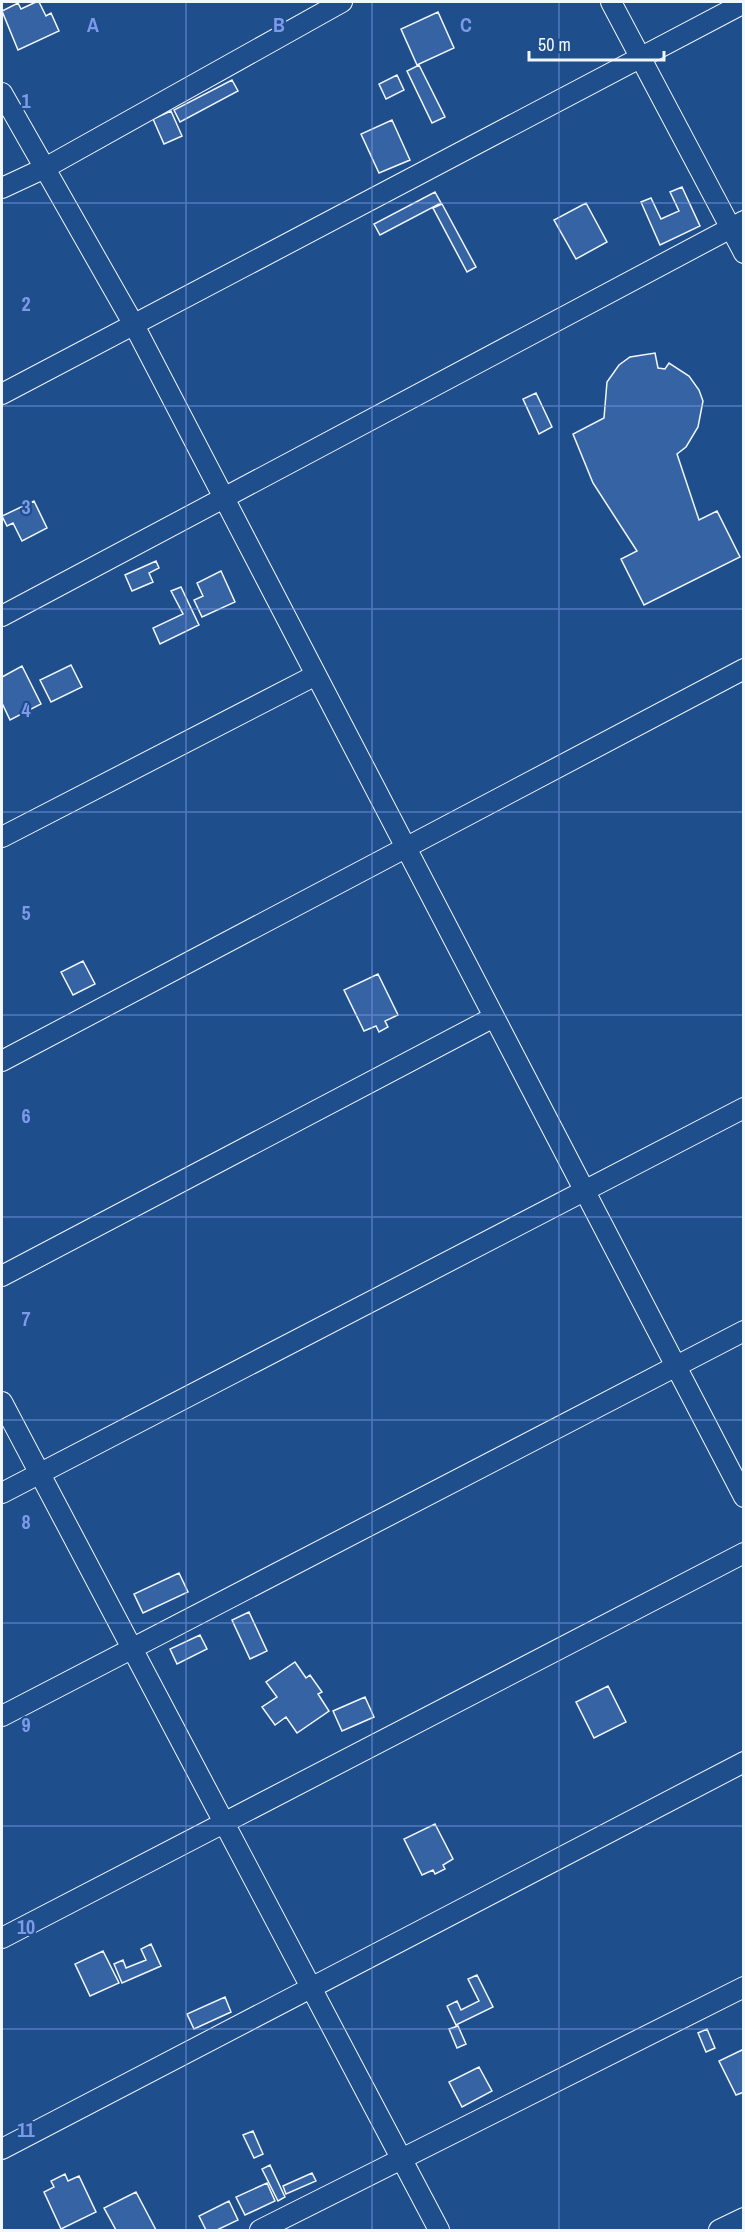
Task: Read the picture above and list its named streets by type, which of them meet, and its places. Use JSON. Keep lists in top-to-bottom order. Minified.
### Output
{"scale_bar":"50 m","grid":{"columns":["A","B","C"],"rows":["1","2","3","4","5","6","7","8","9","10","11"]}}
